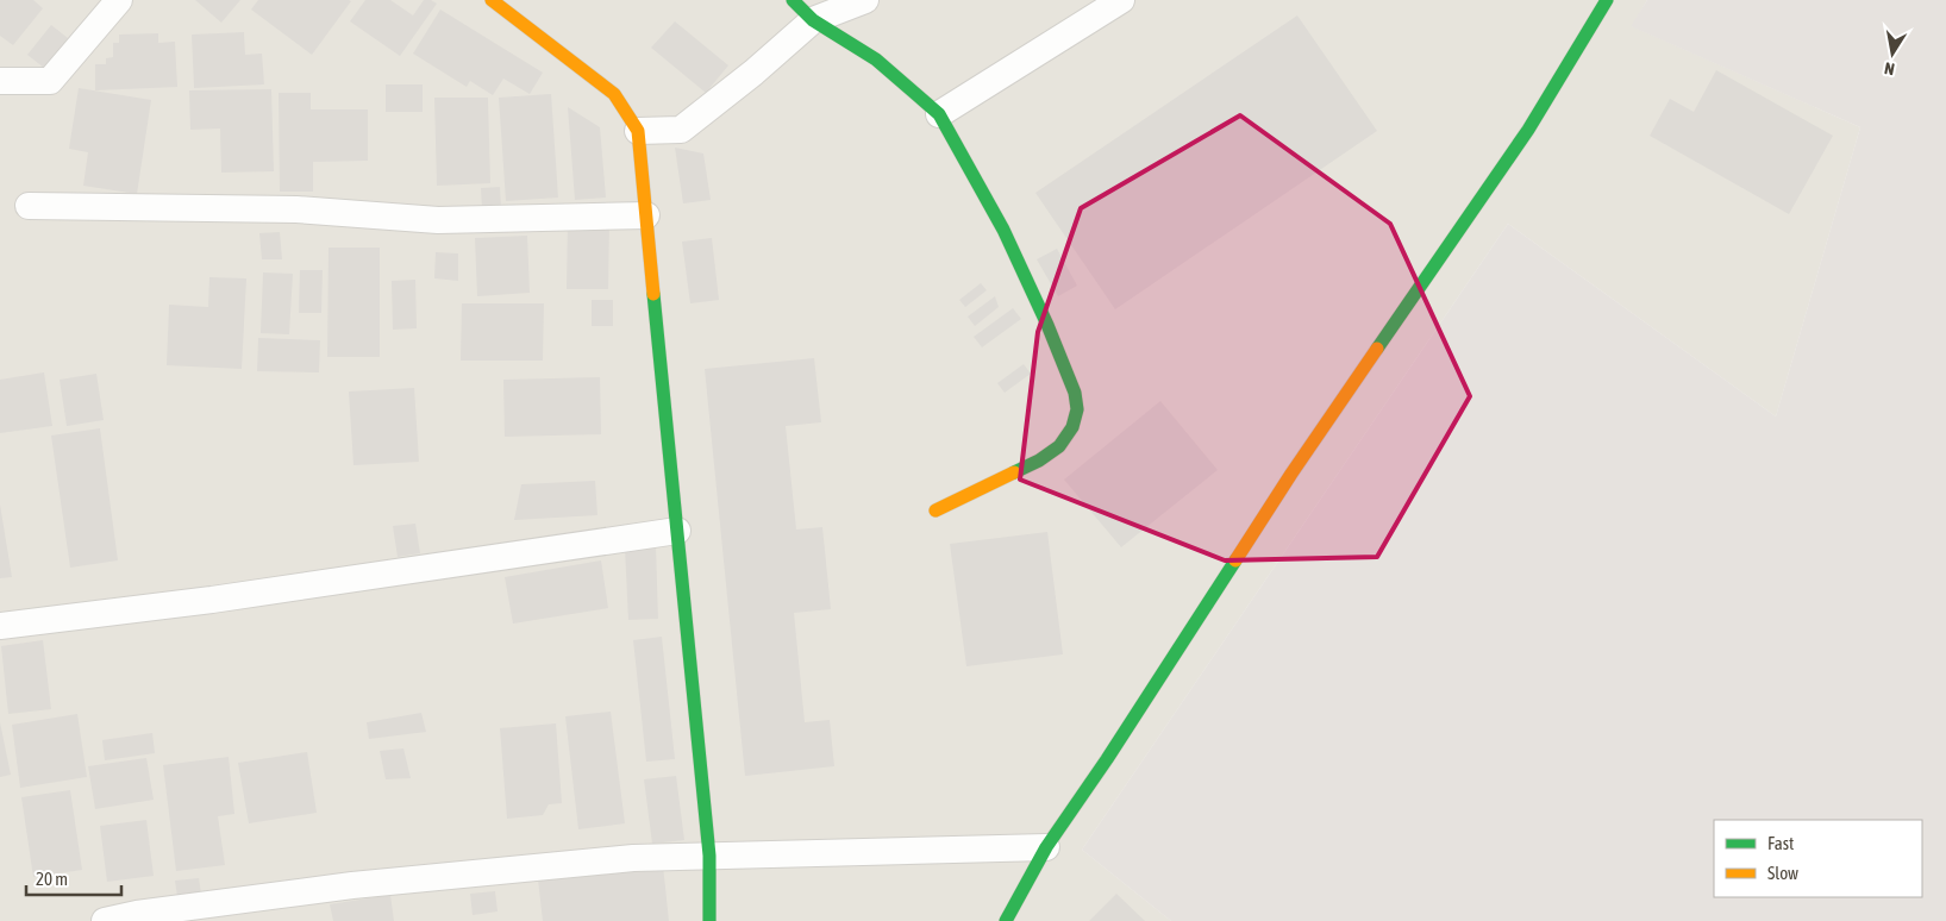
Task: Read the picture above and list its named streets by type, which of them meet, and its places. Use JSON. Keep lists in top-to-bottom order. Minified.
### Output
{"legend":["Fast","Slow"],"scale_bar":"20 m","north":"bottom"}
